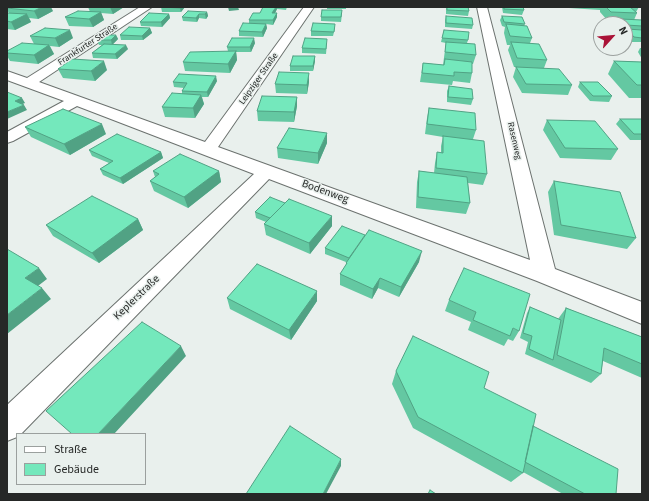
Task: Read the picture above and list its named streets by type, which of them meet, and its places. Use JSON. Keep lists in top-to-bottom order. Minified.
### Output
{"streets":{"street":["Frankfurter Straße","Leipziger Straße","Rasenweg","Bodenweg","Keplerstraße"]},"crossings":[["Frankfurter Straße","Bodenweg"],["Leipziger Straße","Bodenweg"],["Rasenweg","Bodenweg"],["Bodenweg","Keplerstraße"]],"legend":["Straße","Gebäude"],"north":"top right"}
